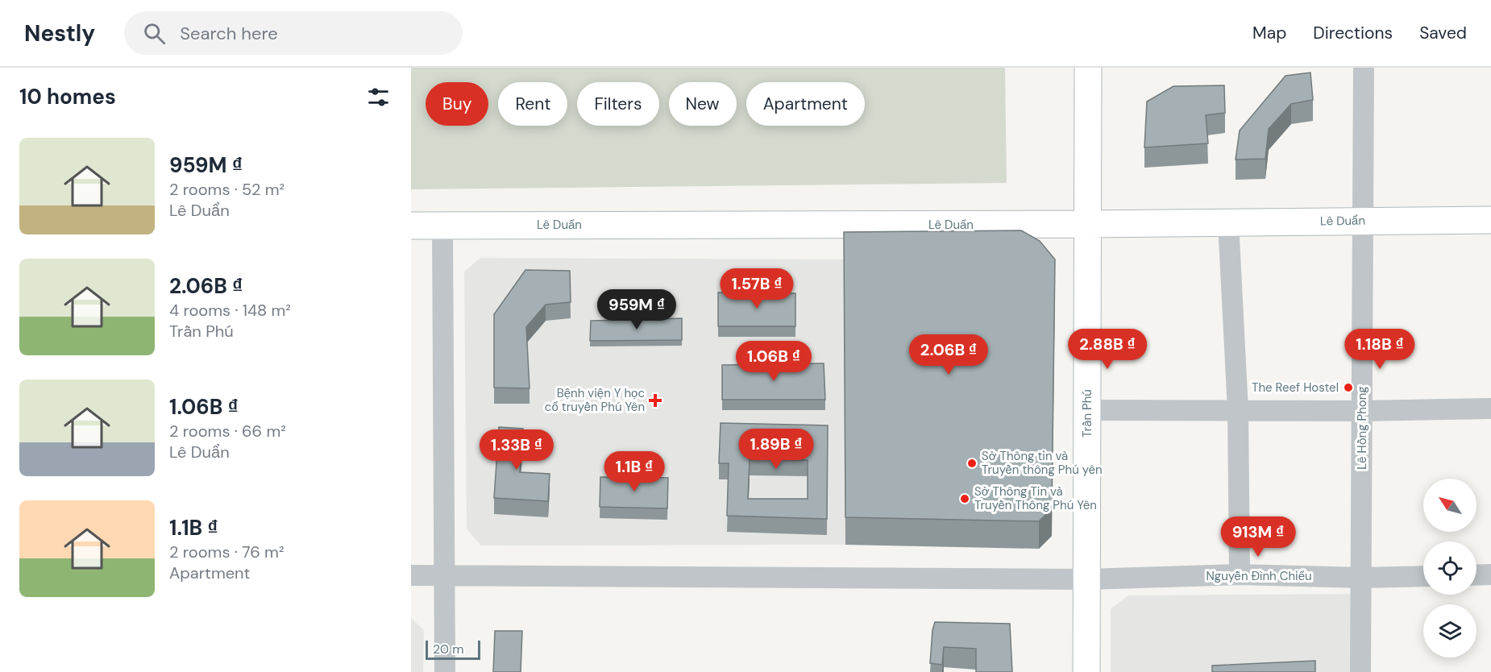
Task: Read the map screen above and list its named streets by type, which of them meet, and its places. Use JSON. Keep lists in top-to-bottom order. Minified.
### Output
{"streets":{"street":["Lê Duẩn","Trần Phú","Lê Hồng Phong","Nguyễn Đình Chiểu"]},"crossings":[["Lê Duẩn","Trần Phú"],["Lê Duẩn","Lê Hồng Phong"],["Trần Phú","Nguyễn Đình Chiểu"],["Lê Hồng Phong","Nguyễn Đình Chiểu"]],"places":{"other":["The Reef Hostel","Sở Thông tin và Truyền thông Phú yên","Sở Thông Tin và Truyền Thông Phú Yên"],"health":["Bệnh viện Y học cổ truyền Phú Yên"]},"scale_bar":"20 m","north":"top left","page":{"header":"Nestly","search":"Search here","nav":["Map","Directions","Saved"],"heading":"10 homes","chip":["Buy","Rent","Filters","New","Apartment"],"list":[{"name":"959M ₫","note":"2 rooms · 52 m² · Lê Duẩn"},{"name":"2.06B ₫","note":"4 rooms · 148 m² · Trần Phú"},{"name":"1.06B ₫","note":"2 rooms · 66 m² · Lê Duẩn"},{"name":"1.1B ₫","note":"2 rooms · 76 m² · Apartment"}],"price":["1.57B ₫","959M ₫","2.88B ₫","1.18B ₫","2.06B ₫","1.06B ₫","1.89B ₫","1.33B ₫","1.1B ₫","913M ₫"],"scale":"20 m"}}
